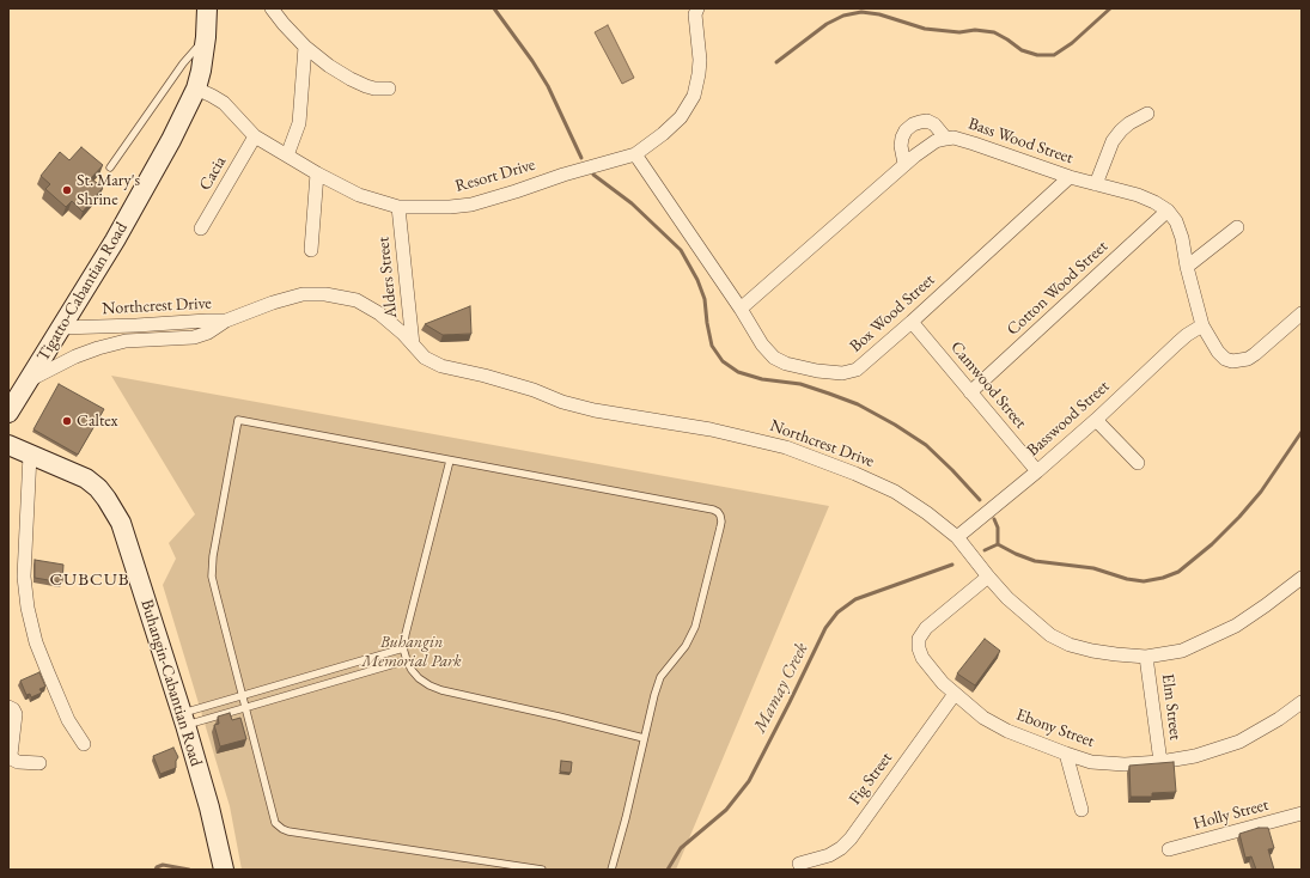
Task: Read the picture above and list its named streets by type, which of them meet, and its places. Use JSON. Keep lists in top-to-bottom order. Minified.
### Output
{"streets":{"main road":["Tigatto-Cabantian Road","Buhangin-Cabantian Road"],"street":["Bass Wood Street","Cacia","Resort Drive","Alders Street","Cotton Wood Street","Northcrest Drive","Box Wood Street","Camwood Street","Basswood Street","Elm Street","Ebony Street","Fig Street","Holly Street"]},"crossings":[["Bass Wood Street","Cotton Wood Street"],["Bass Wood Street","Box Wood Street"],["Cacia","Resort Drive"],["Resort Drive","Alders Street"],["Resort Drive","Tigatto-Cabantian Road"],["Resort Drive","Box Wood Street"],["Alders Street","Northcrest Drive"],["Cotton Wood Street","Camwood Street"],["Tigatto-Cabantian Road","Northcrest Drive"],["Northcrest Drive","Basswood Street"],["Northcrest Drive","Elm Street"],["Northcrest Drive","Ebony Street"],["Box Wood Street","Camwood Street"],["Camwood Street","Basswood Street"],["Elm Street","Ebony Street"],["Ebony Street","Fig Street"]],"districts":["CUBCUB"],"water":["Mamay Creek"],"parks":["Buhangin Memorial Park"],"places":["St. Mary's Shrine","Caltex"]}
